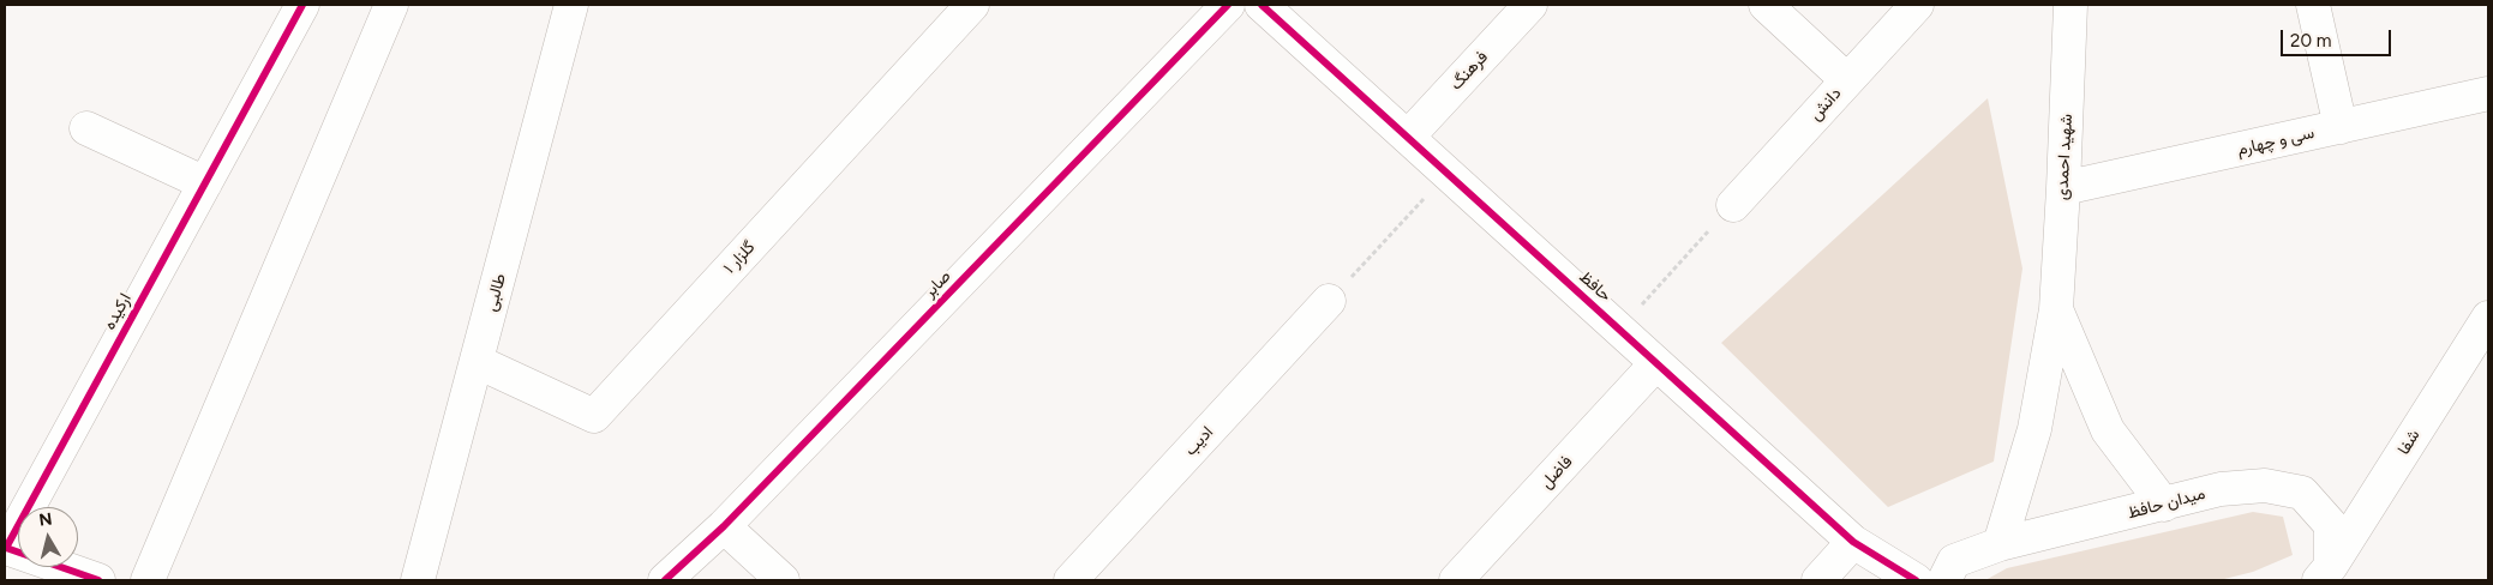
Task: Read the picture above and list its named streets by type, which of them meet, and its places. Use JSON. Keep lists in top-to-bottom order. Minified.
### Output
{"streets":{"street":["فرهنگ","دانش","سی و چهارم","شهید احمدی","گلزار ۱","صابر","حافظ","طالبی","ارکیده","ادیب","شفا","فاضل","میدان حافظ"]},"crossings":[["فرهنگ","حافظ"],["سی و چهارم","شهید احمدی"],["شهید احمدی","میدان حافظ"],["گلزار ۱","طالبی"],["حافظ","فاضل"],["شفا","میدان حافظ"]],"scale_bar":"20 m","north":"top"}
